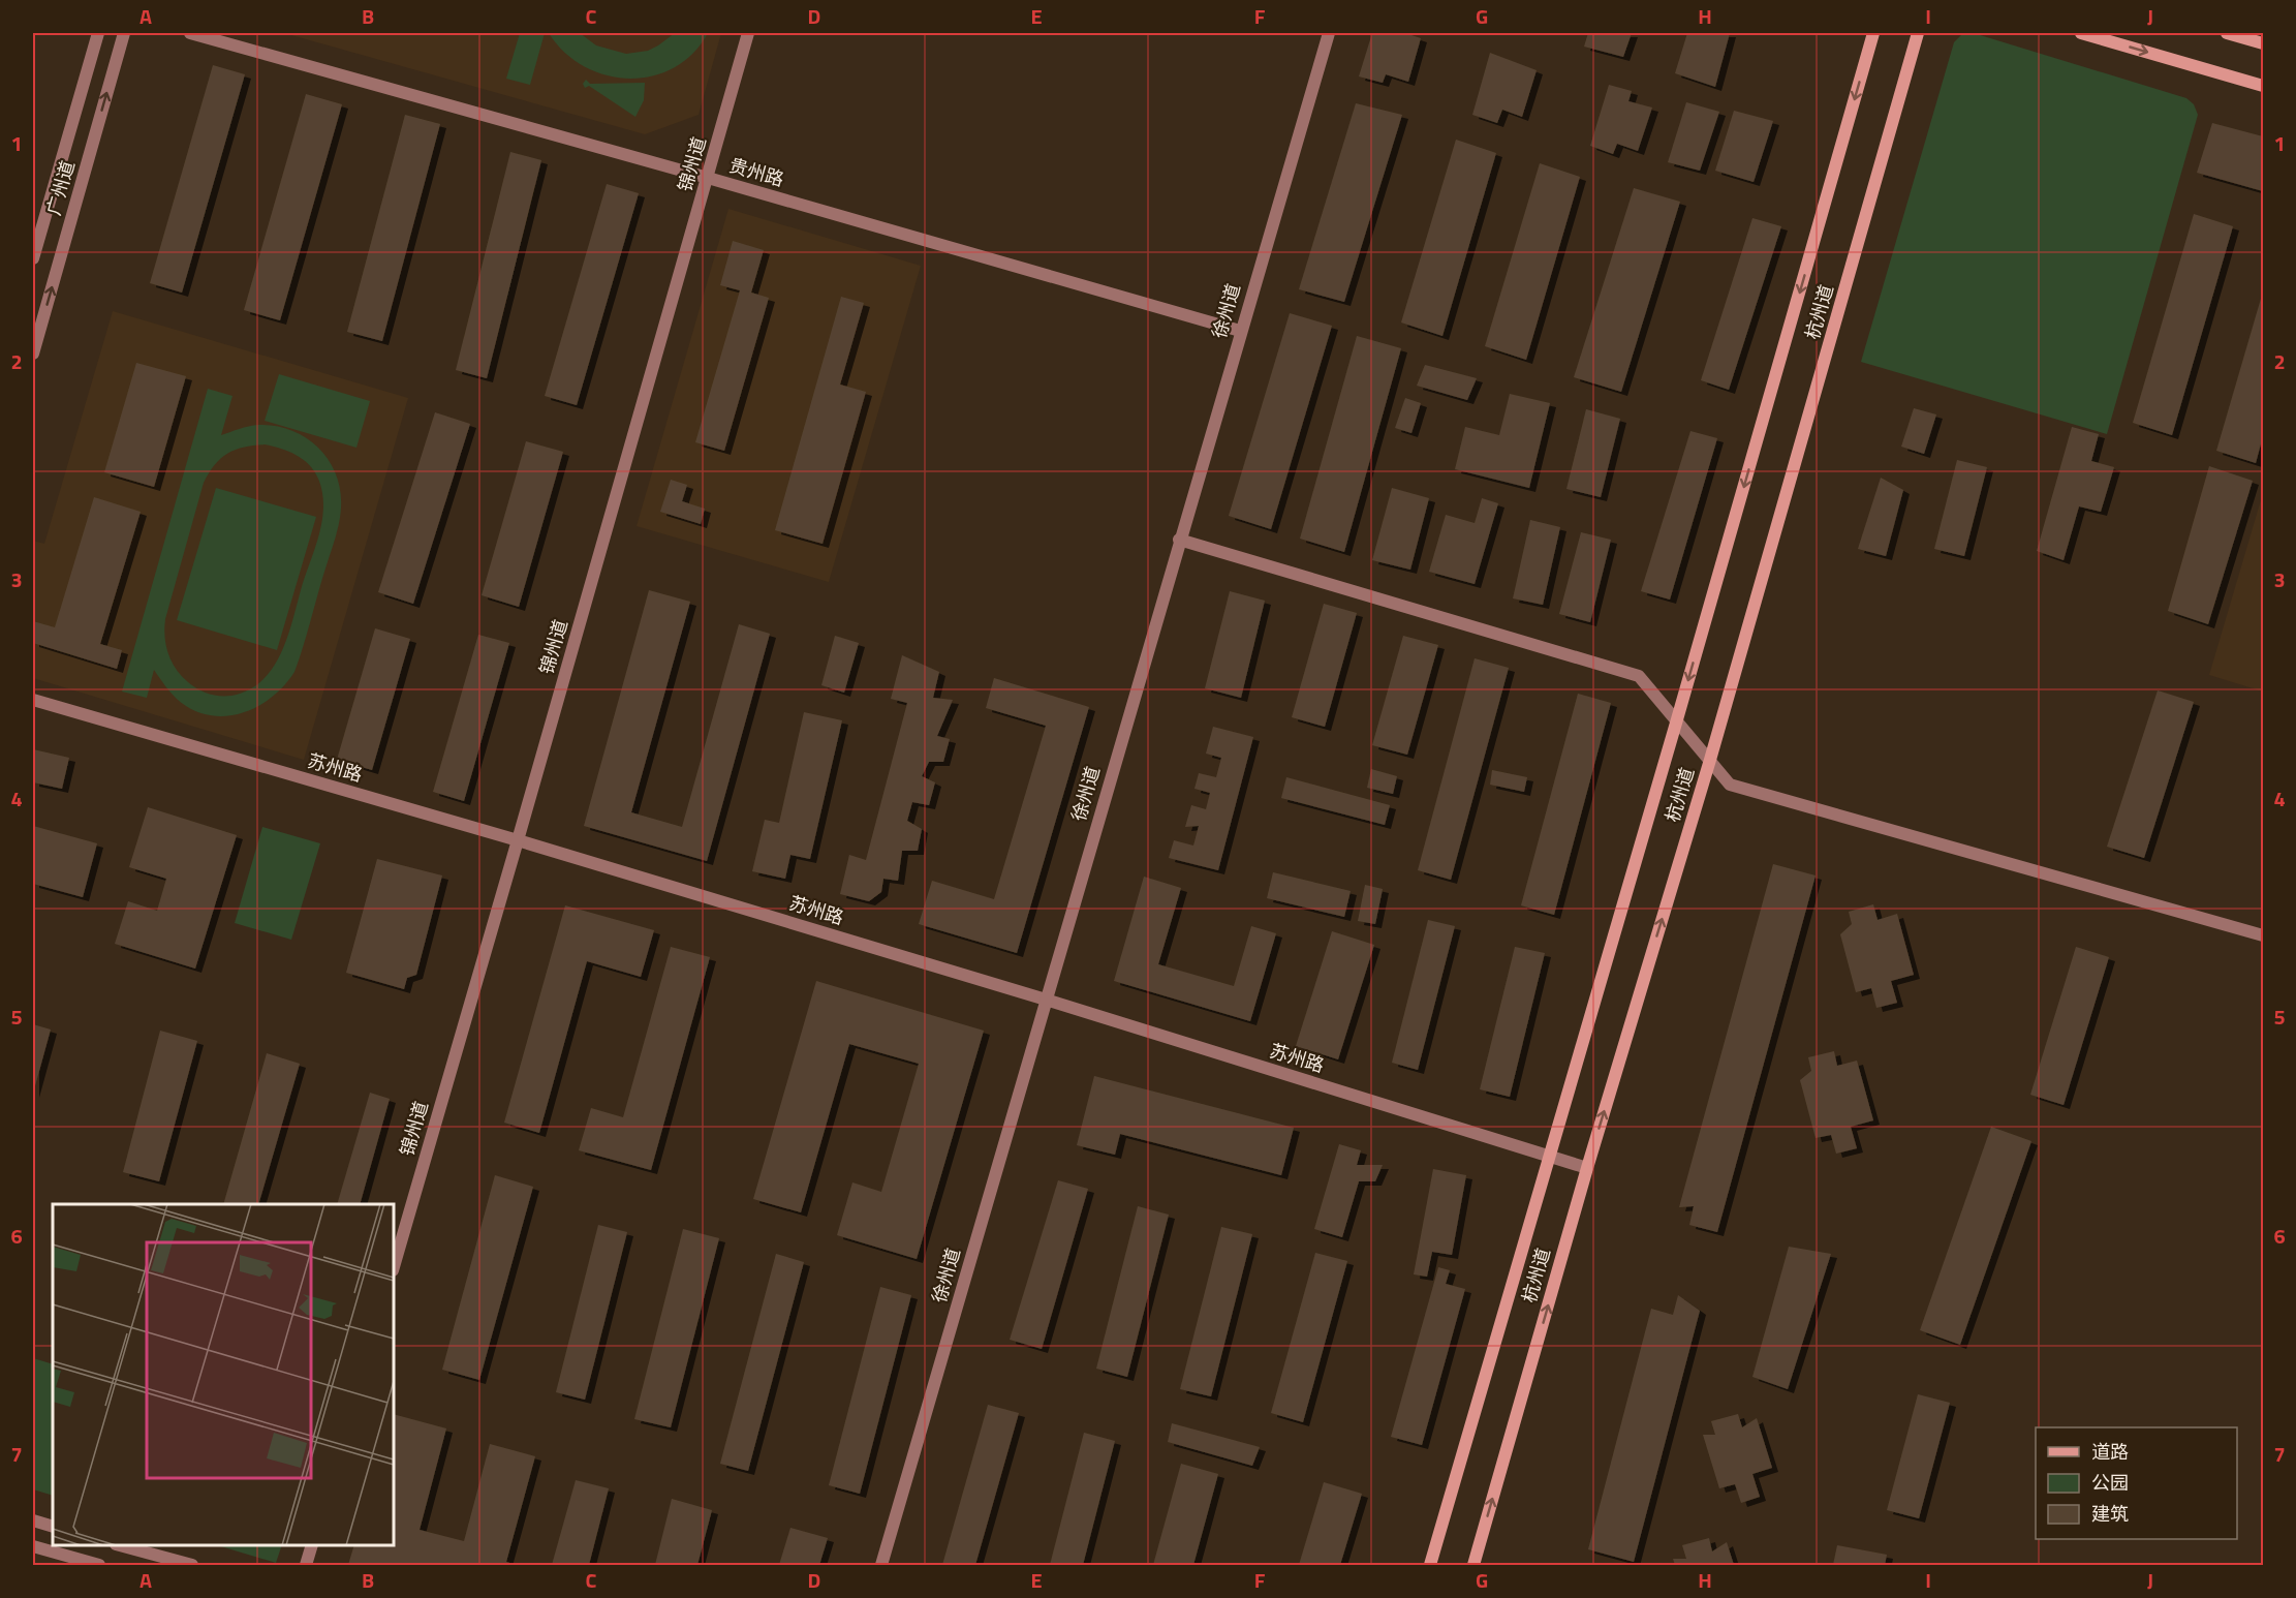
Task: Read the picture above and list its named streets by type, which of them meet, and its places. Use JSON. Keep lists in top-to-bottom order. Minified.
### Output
{"streets":{"main road":["杭州道"],"street":["锦州道","贵州路","广州道","徐州道","苏州路"]},"crossings":[["锦州道","贵州路"],["锦州道","苏州路"],["贵州路","徐州道"],["徐州道","苏州路"],["杭州道","苏州路"]],"legend":["道路","公园","建筑"],"grid":{"columns":["A","B","C","D","E","F","G","H","I","J"],"rows":["1","2","3","4","5","6","7"]}}
